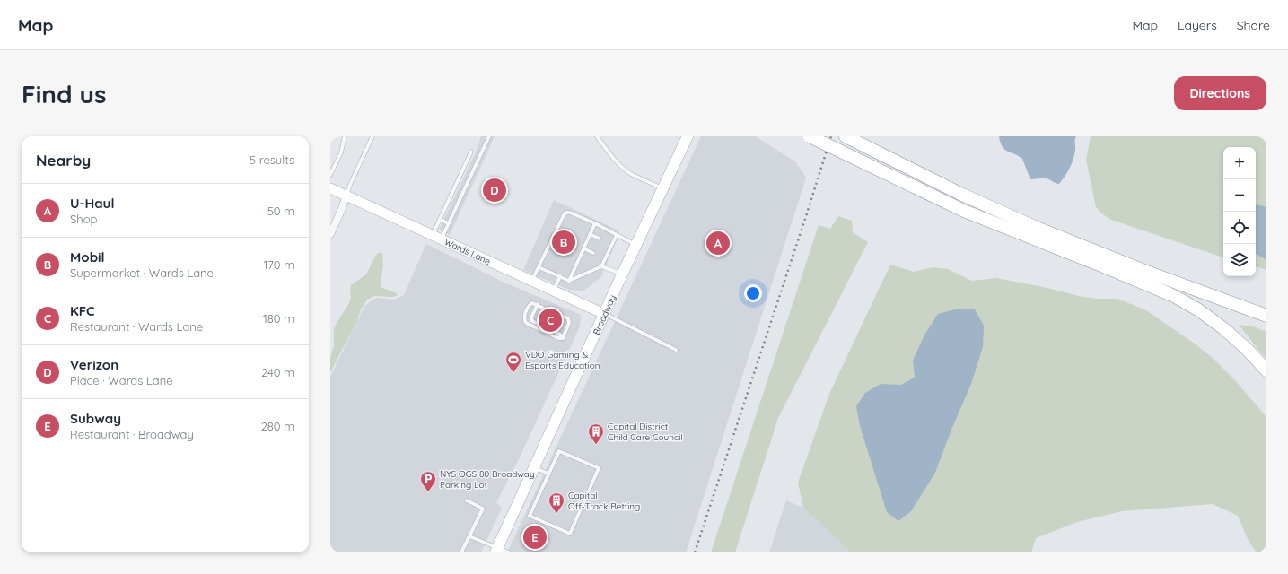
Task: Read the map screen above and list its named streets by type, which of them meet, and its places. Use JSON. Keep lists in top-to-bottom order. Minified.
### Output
{"streets":{"main road":["Broadway"],"street":["Wards Lane"]},"crossings":[["Wards Lane","Broadway"]],"places":{"sports":["VDO Gaming & Esports Education"],"building":["Capital District Child Care Council","Capital Off-Track Betting"],"parking":["NYS OGS 80 Broadway Parking Lot"]},"page":{"header":"Map","nav":["Map","Layers","Share"],"buttons":"Directions","title":"Find us","heading":["Nearby","5 results"],"map_buttons":["+","−"],"pins":["D","B","A","C","E"],"list":[{"mark":"A","name":"U-Haul","note":"Shop","value":"50 m"},{"mark":"B","name":"Mobil","note":"Supermarket · Wards Lane","value":"170 m"},{"mark":"C","name":"KFC","note":"Restaurant · Wards Lane","value":"180 m"},{"mark":"D","name":"Verizon","note":"Place · Wards Lane","value":"240 m"},{"mark":"E","name":"Subway","note":"Restaurant · Broadway","value":"280 m"}]}}
